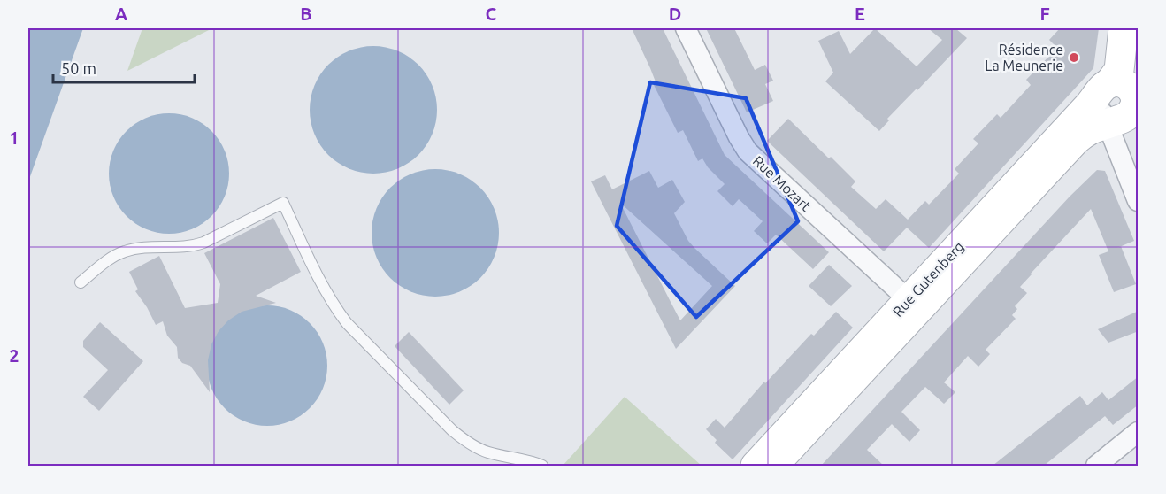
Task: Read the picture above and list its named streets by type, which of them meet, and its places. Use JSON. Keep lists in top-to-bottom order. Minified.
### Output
{"streets":{"street":["Rue Mozart","Rue Gutenberg"]},"crossings":[["Rue Mozart","Rue Gutenberg"]],"places":["Résidence La Meunerie"],"scale_bar":"50 m","grid":{"columns":["A","B","C","D","E","F"],"rows":["1","2"]}}
